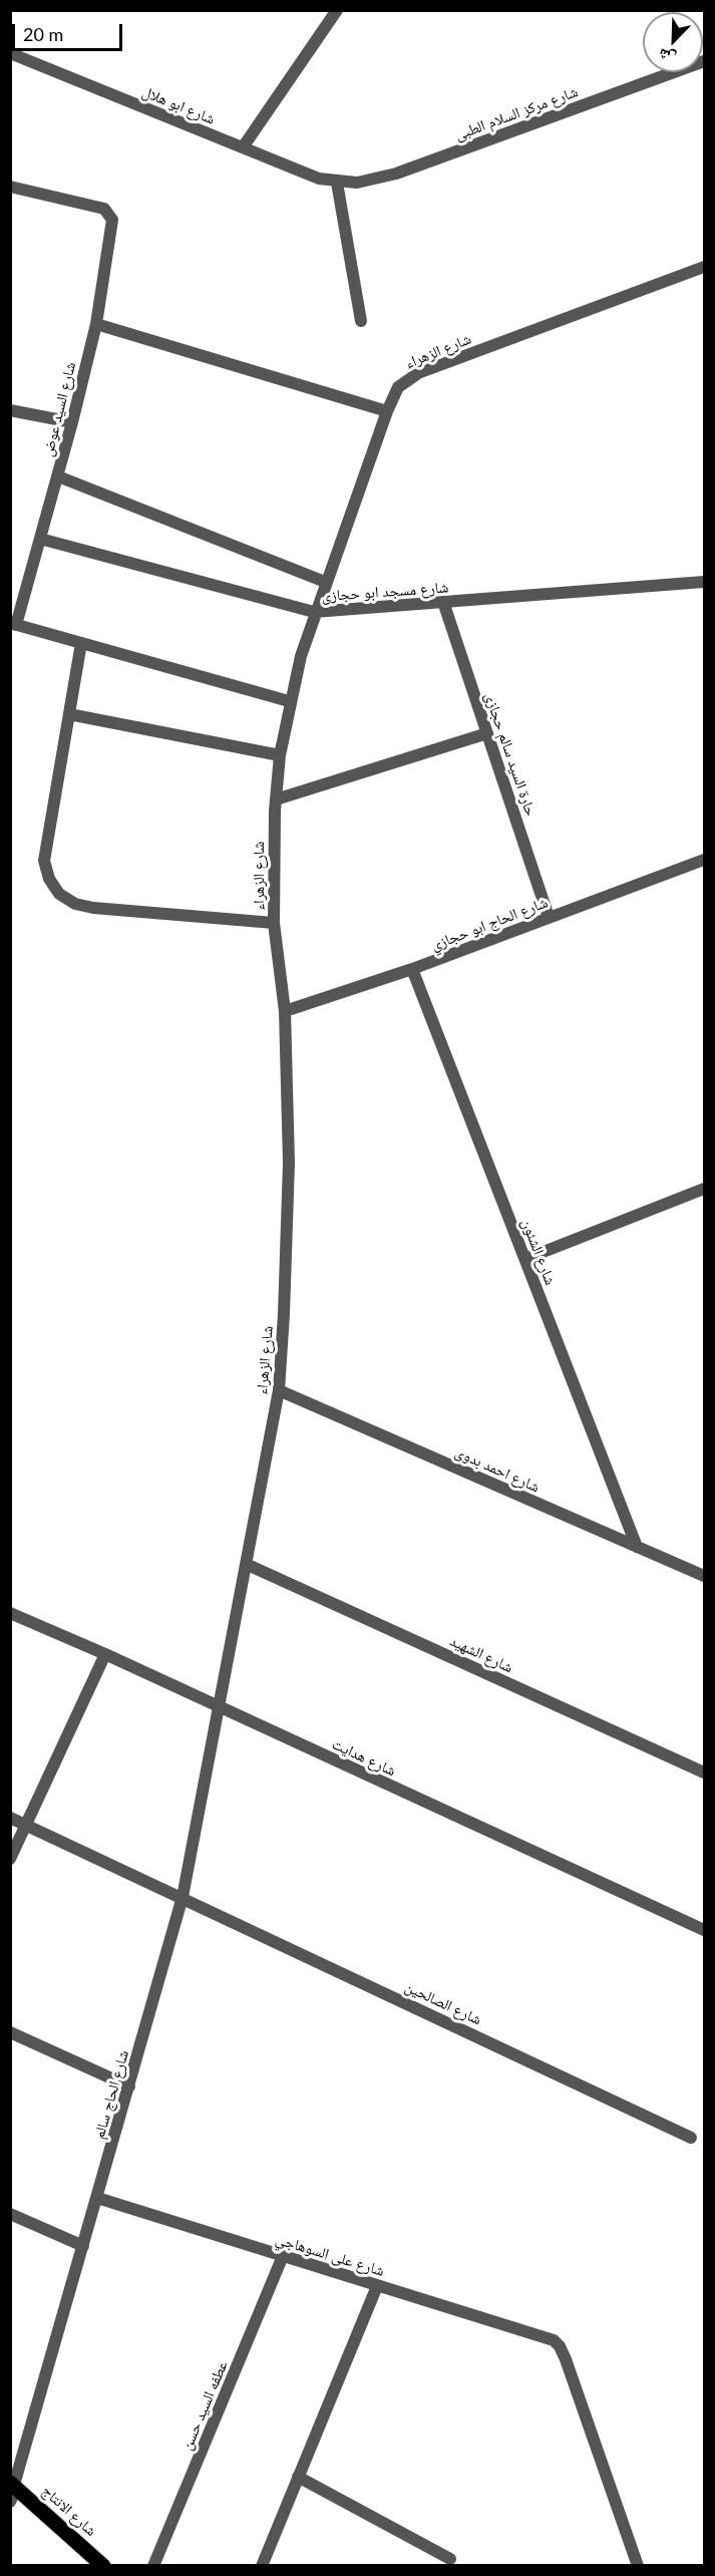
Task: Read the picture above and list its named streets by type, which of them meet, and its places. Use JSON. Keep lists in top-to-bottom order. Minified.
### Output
{"streets":{"main road":["شارع الانتاج"],"street":["شارع ابو هلال","شارع مركز السلام الطبى","شارع الزهراء","شارع السيد عوض","شارع مسجد ابو حجازى","حارة السيد سالم حجازى","شارع الحاج ابو حجازي","شارع الشئون","شارع احمد بدوى","شارع الشهيد","شارع هدايت","شارع الصالحين","شارع الحاج سالم","شارع على السوهاجي","عطفه السيد حسن"]},"crossings":[["شارع ابو هلال","شارع مركز السلام الطبى"],["شارع الزهراء","شارع مسجد ابو حجازى"],["شارع الزهراء","شارع الحاج ابو حجازي"],["شارع الزهراء","شارع احمد بدوى"],["شارع الزهراء","شارع الشهيد"],["شارع الزهراء","شارع هدايت"],["شارع الزهراء","شارع الحاج سالم"],["شارع السيد عوض","شارع مسجد ابو حجازى"],["شارع مسجد ابو حجازى","حارة السيد سالم حجازى"],["حارة السيد سالم حجازى","شارع الحاج ابو حجازي"],["شارع الحاج ابو حجازي","شارع الشئون"],["شارع الشئون","شارع احمد بدوى"],["شارع هدايت","شارع الحاج سالم"],["شارع الصالحين","شارع الحاج سالم"],["شارع الحاج سالم","شارع على السوهاجي"],["شارع الحاج سالم","شارع الانتاج"],["شارع على السوهاجي","عطفه السيد حسن"]],"scale_bar":"20 m","north":"bottom left"}
